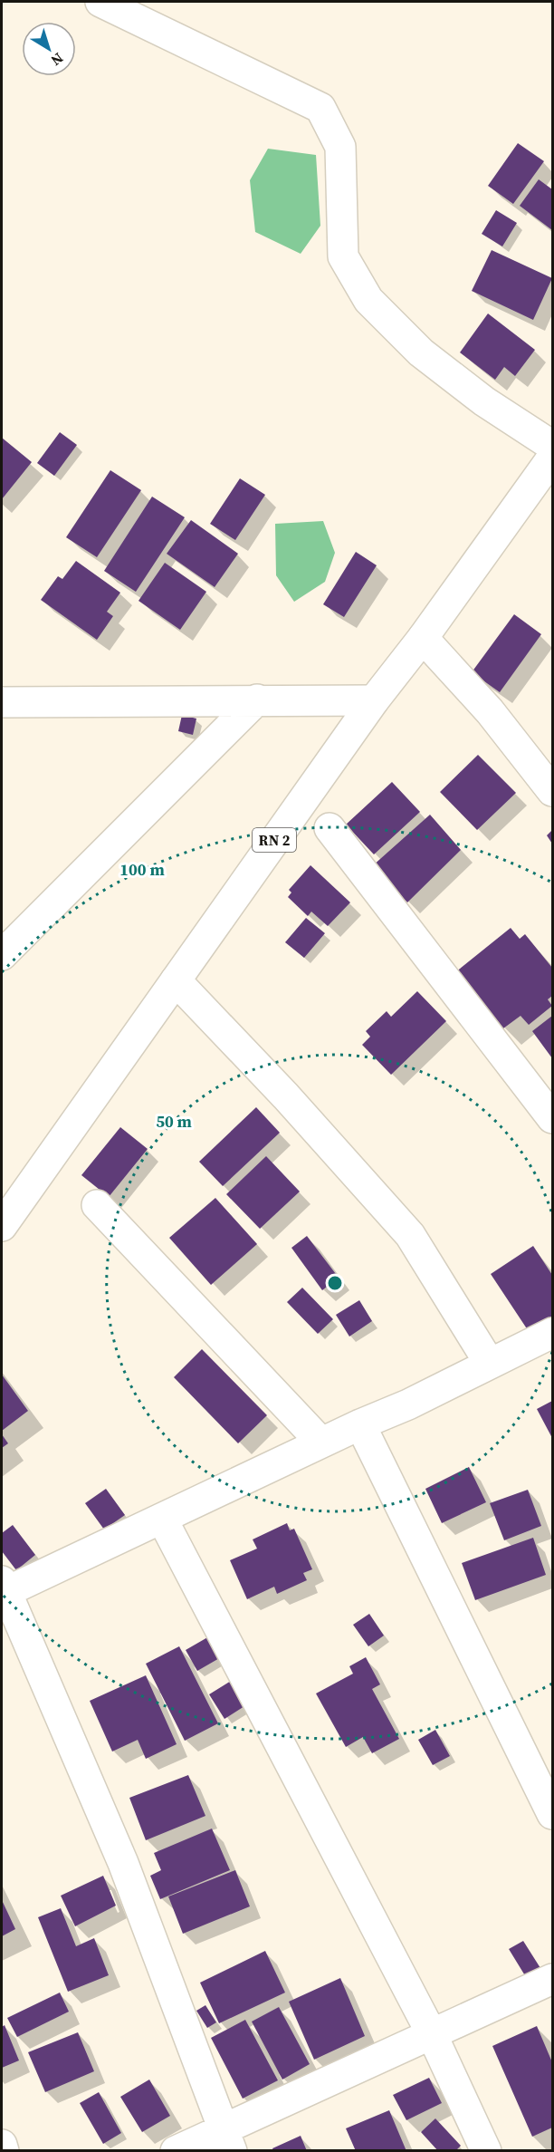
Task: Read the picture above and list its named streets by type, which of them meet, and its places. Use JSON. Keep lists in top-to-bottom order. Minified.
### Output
{"streets":{"main road":["RN 2"]},"north":"bottom right","rings":["100 m","50 m"]}
